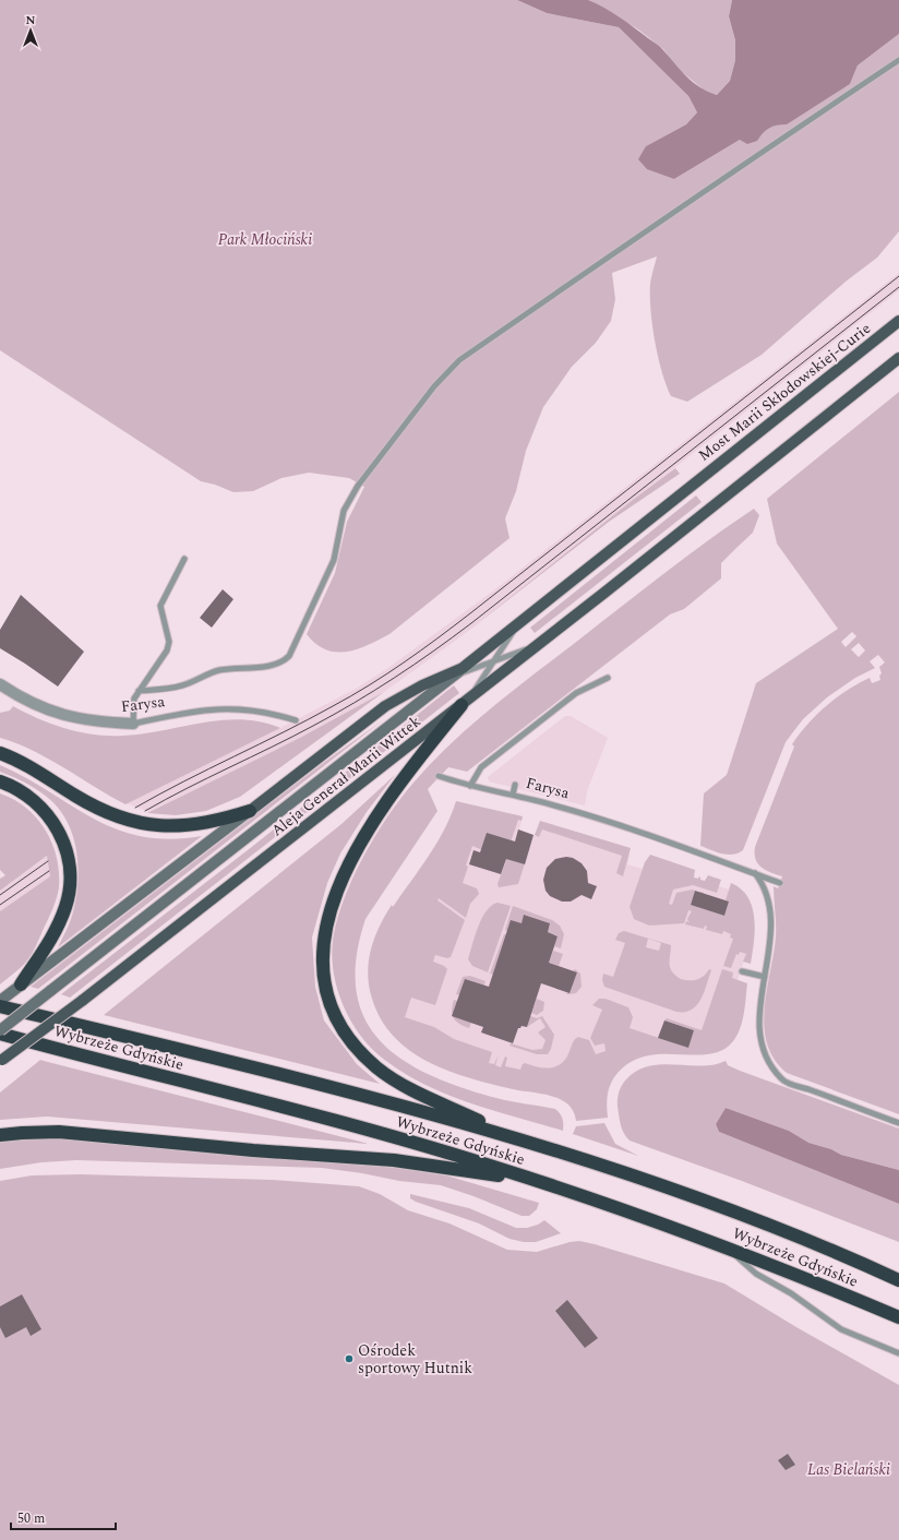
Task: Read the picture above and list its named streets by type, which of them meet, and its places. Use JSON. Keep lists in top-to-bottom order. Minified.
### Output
{"streets":{"highway":["Wybrzeże Gdyńskie"],"main road":["Most Marii Skłodowskiej-Curie","Aleja Generał Marii Wittek"],"street":["Farysa"]},"crossings":[["Most Marii Skłodowskiej-Curie","Aleja Generał Marii Wittek"],["Aleja Generał Marii Wittek","Wybrzeże Gdyńskie"]],"parks":["Park Młociński","Las Bielański"],"places":["Ośrodek sportowy Hutnik"],"scale_bar":"50 m","north":"top"}
